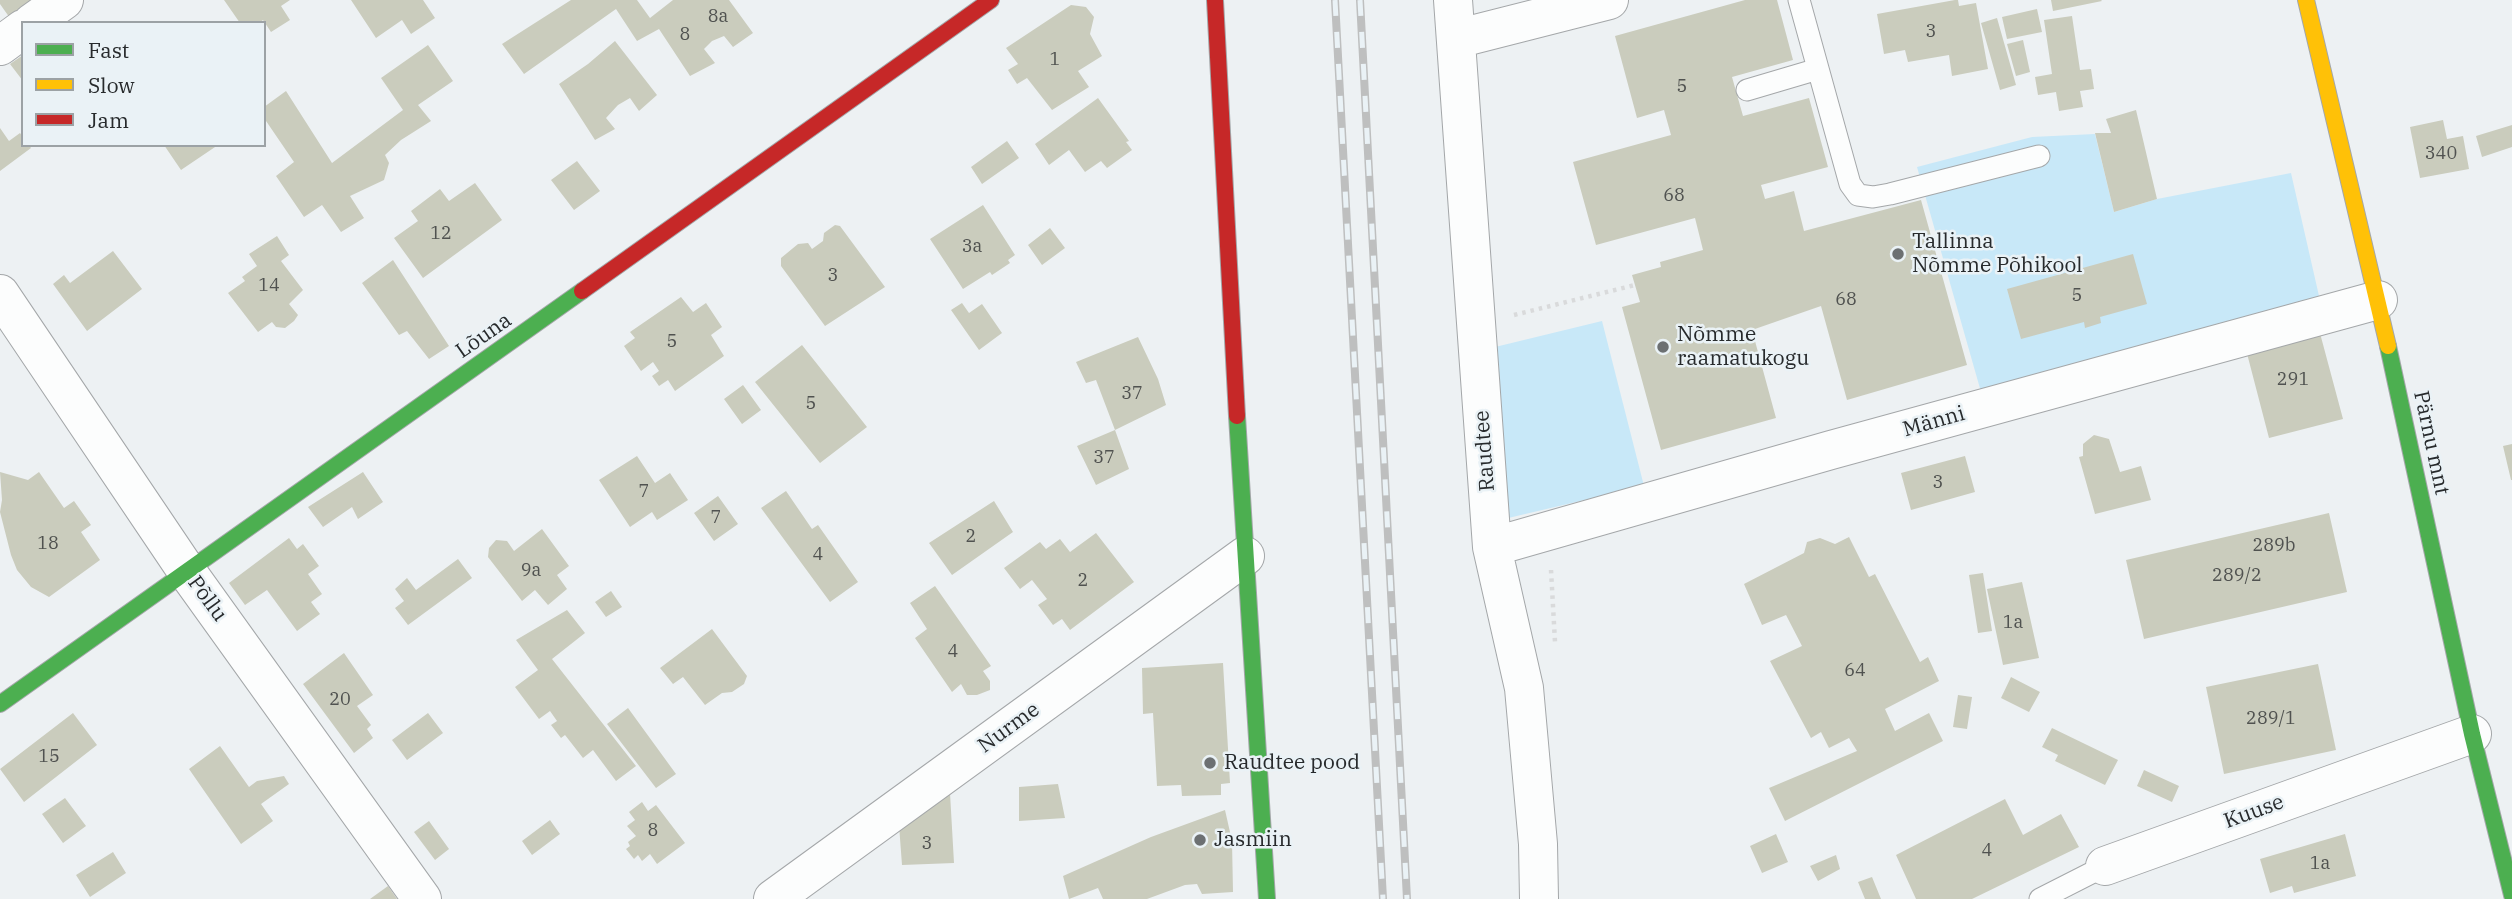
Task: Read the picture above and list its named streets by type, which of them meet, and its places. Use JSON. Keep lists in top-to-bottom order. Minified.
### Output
{"streets":{"street":["Lõuna","Männi","Pärnu mnt","Raudtee","Põllu","Nurme","Kuuse"]},"crossings":[["Lõuna","Põllu"],["Männi","Pärnu mnt"],["Männi","Raudtee"],["Pärnu mnt","Kuuse"]],"places":["Tallinna Nõmme Põhikool","Nõmme raamatukogu","Raudtee pood","Jasmiin"],"house_numbers":["8a","3","8","1","5","340","68","12","3a","3","14","5","68","5","291","37","5","37","3","7","7","2","18","289b","4","9a","289/2","2","1a","4","64","20","289/1","15","8","3","4","1a"],"legend":["Fast","Slow","Jam"]}
